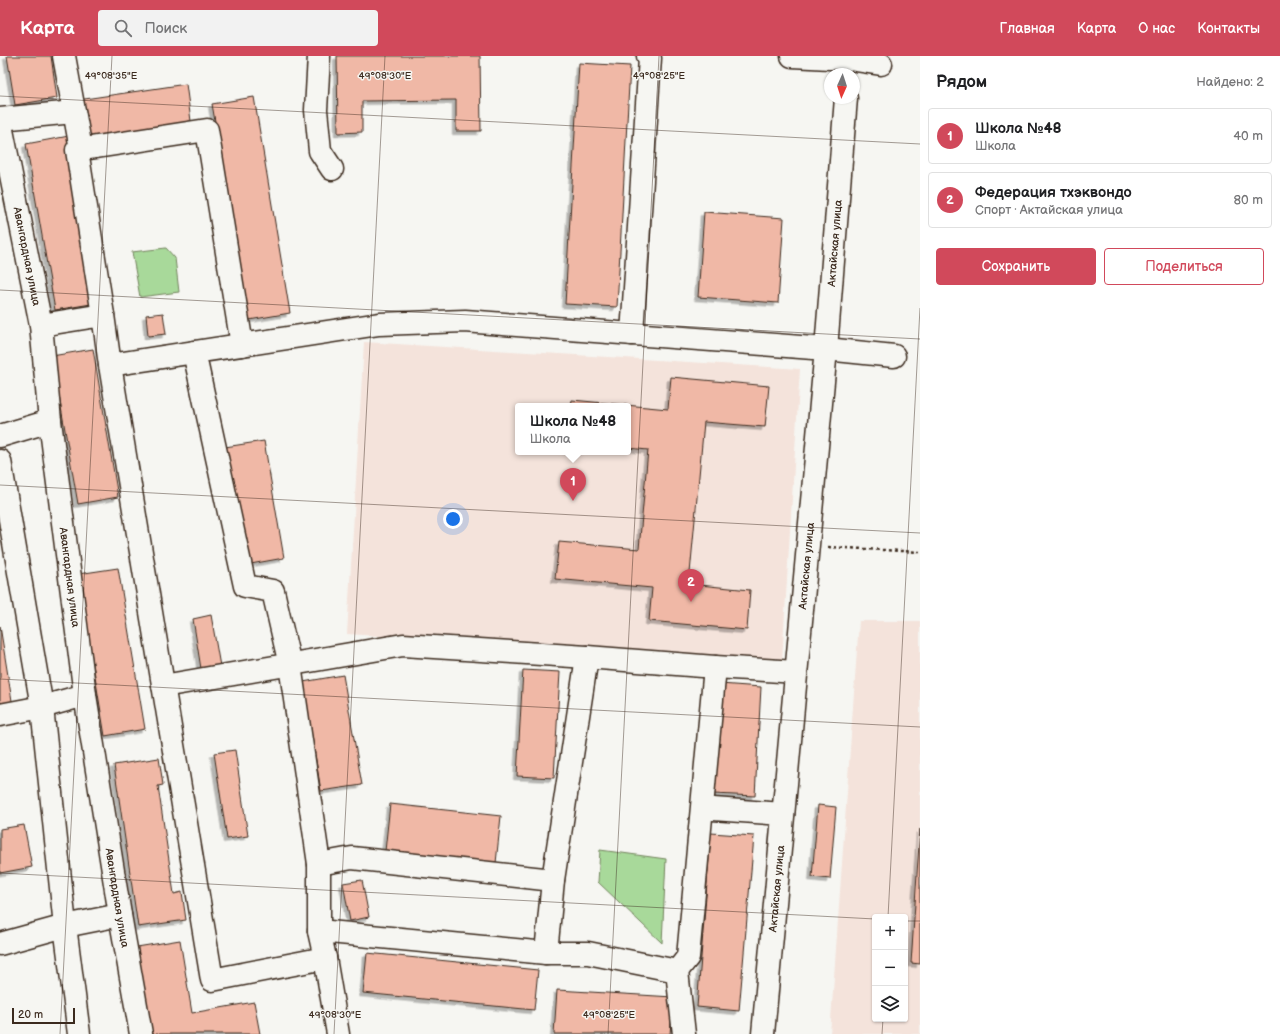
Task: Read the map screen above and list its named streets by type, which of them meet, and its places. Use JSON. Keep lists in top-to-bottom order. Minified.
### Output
{"streets":{"street":["Актайская улица","Авангардная улица"]},"scale_bar":"20 m","north":"bottom","page":{"header":"Карта","search":"Поиск","nav":["Главная","Карта","О нас","Контакты"],"heading":["Рядом","Найдено: 2"],"list":[{"mark":"1","name":"Школа №48","note":"Школа","value":"40 m"},{"mark":"2","name":"Федерация тхэквондо","note":"Спорт · Актайская улица","value":"80 m"}],"buttons":["Сохранить","Поделиться"],"popup":["Школа №48","Школа"],"pins":["1","2"],"map_buttons":["+","−"],"scale":"20 m"},"coordinates":["49°08'35\"E","49°08'30\"E","49°08'25\"E"]}
